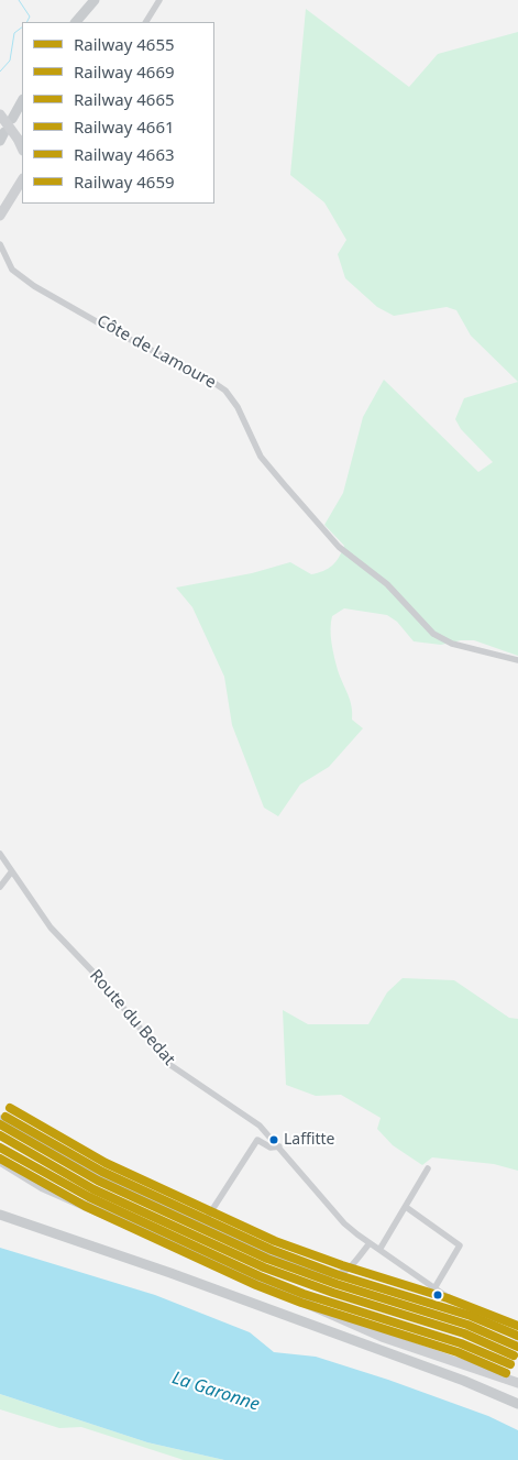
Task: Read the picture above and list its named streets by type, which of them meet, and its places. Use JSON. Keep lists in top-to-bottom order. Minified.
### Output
{"streets":{"street":["Côte de Lamoure","Route du Bedat"]},"water":["La Garonne"],"places":["Laffitte"],"lines":["rail line 4663","rail line 4665","rail line 4655","rail line 4669","rail line 4661","rail line 4659"],"legend":["Railway 4655","Railway 4669","Railway 4665","Railway 4661","Railway 4663","Railway 4659"]}
